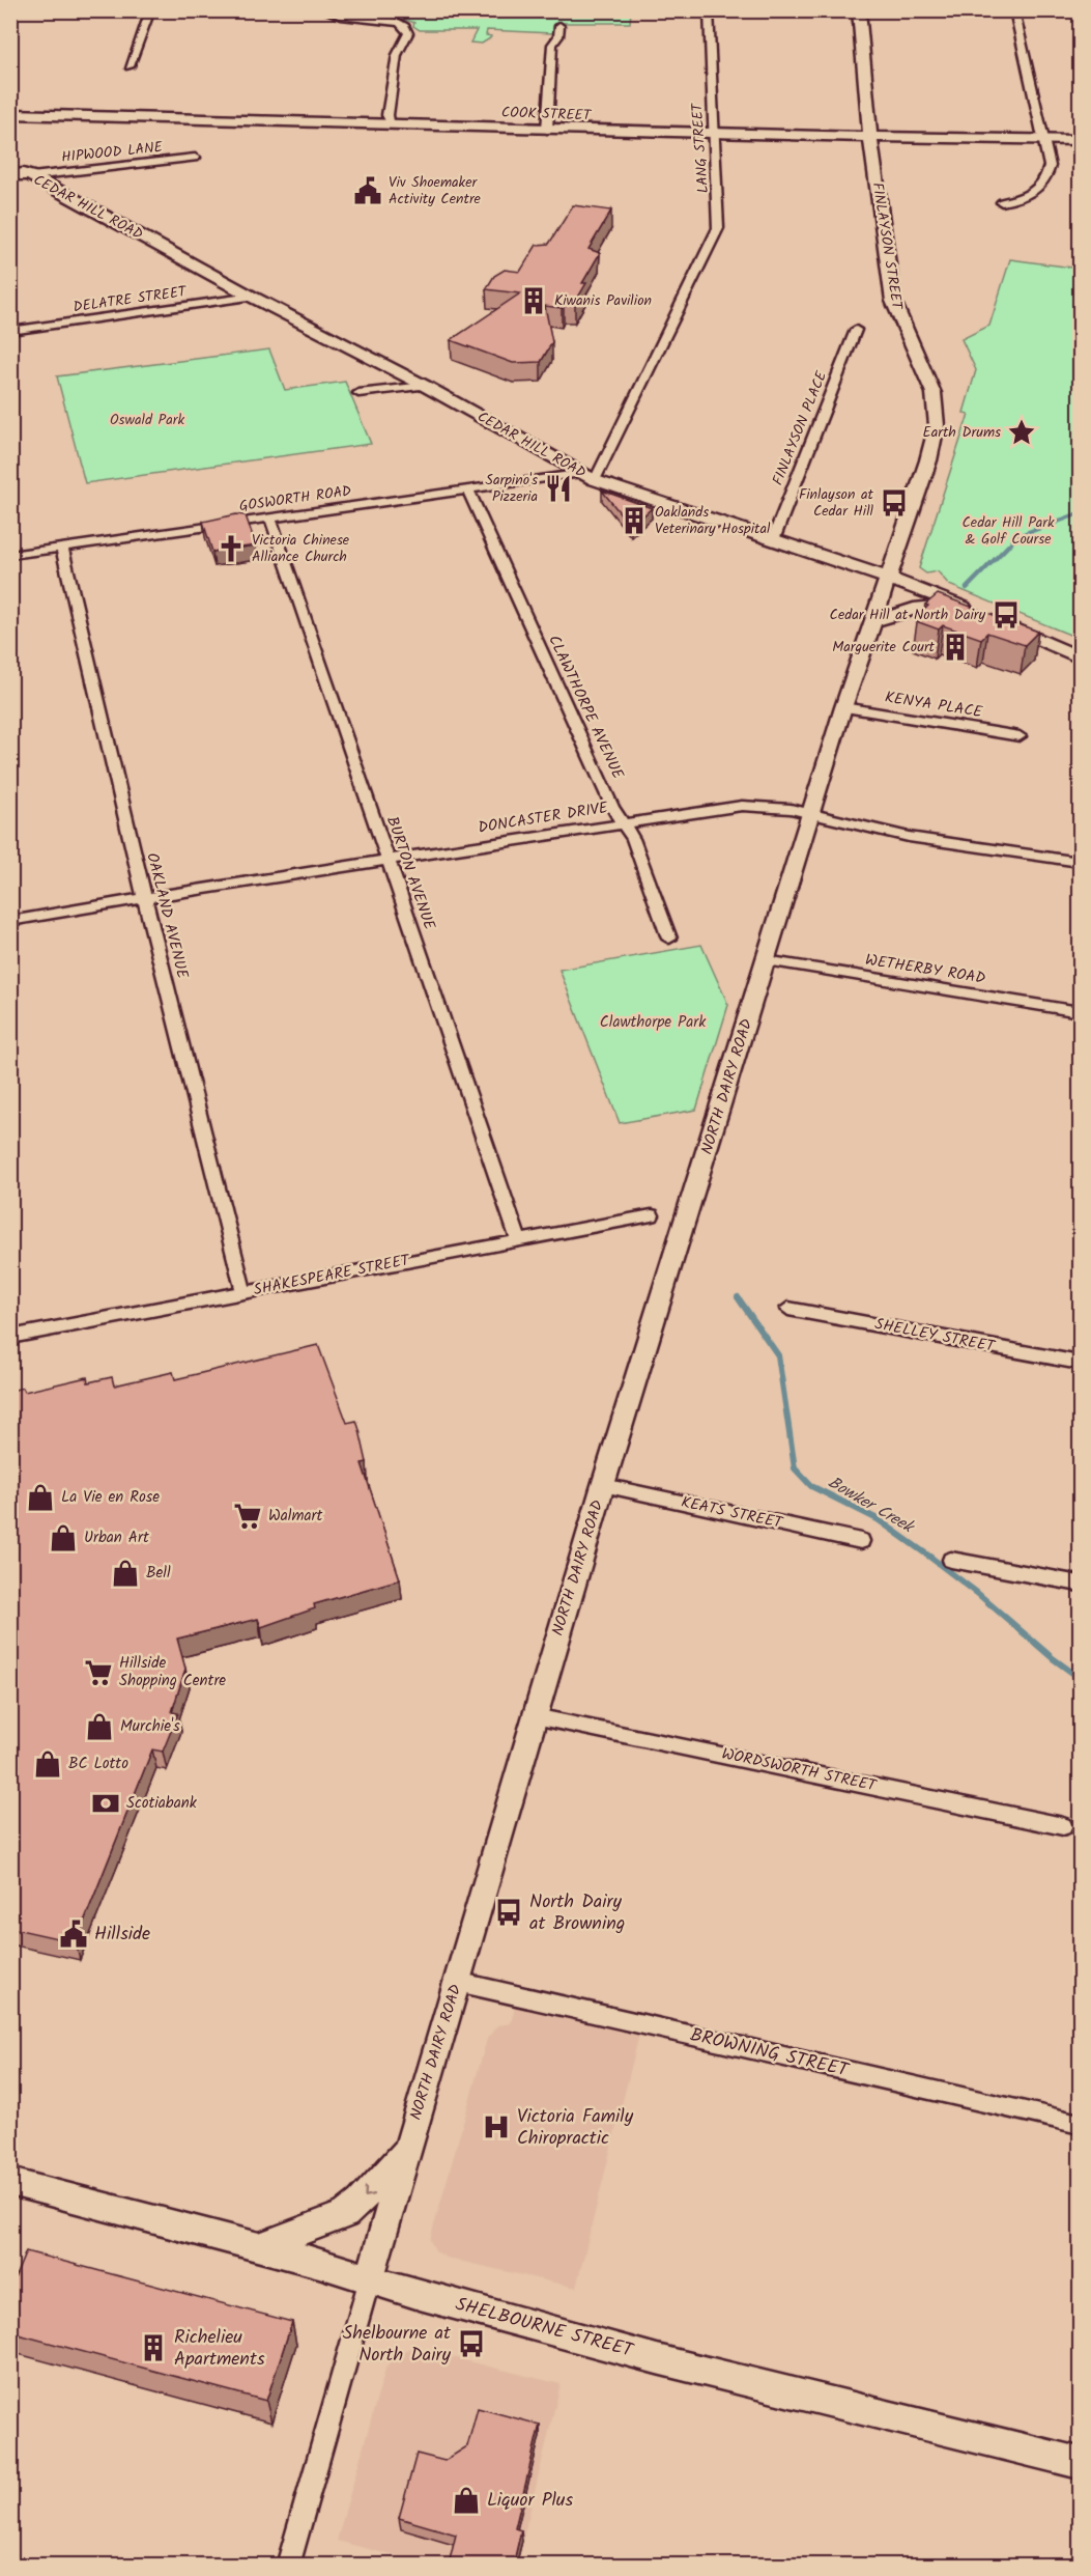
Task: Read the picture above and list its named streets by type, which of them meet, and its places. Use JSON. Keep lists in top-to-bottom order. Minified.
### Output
{"streets":{"street":["COOK STREET","LANG STREET","HIPWOOD LANE","CEDAR HILL ROAD","FINLAYSON STREET","DELATRE STREET","FINLAYSON PLACE","GOSWORTH ROAD","KENYA PLACE","CLAWTHORPE AVENUE","DONCASTER DRIVE","BURTON AVENUE","OAKLAND AVENUE","WETHERBY ROAD","NORTH DAIRY ROAD","SHAKESPEARE STREET","SHELLEY STREET","KEATS STREET","WORDSWORTH STREET","BROWNING STREET","SHELBOURNE STREET"]},"crossings":[["COOK STREET","LANG STREET"],["COOK STREET","FINLAYSON STREET"],["LANG STREET","CEDAR HILL ROAD"],["LANG STREET","GOSWORTH ROAD"],["HIPWOOD LANE","CEDAR HILL ROAD"],["CEDAR HILL ROAD","FINLAYSON STREET"],["CEDAR HILL ROAD","DELATRE STREET"],["CEDAR HILL ROAD","FINLAYSON PLACE"],["CEDAR HILL ROAD","GOSWORTH ROAD"],["CEDAR HILL ROAD","NORTH DAIRY ROAD"],["FINLAYSON STREET","NORTH DAIRY ROAD"],["GOSWORTH ROAD","CLAWTHORPE AVENUE"],["GOSWORTH ROAD","BURTON AVENUE"],["GOSWORTH ROAD","OAKLAND AVENUE"],["KENYA PLACE","NORTH DAIRY ROAD"],["CLAWTHORPE AVENUE","DONCASTER DRIVE"],["DONCASTER DRIVE","BURTON AVENUE"],["DONCASTER DRIVE","OAKLAND AVENUE"],["DONCASTER DRIVE","NORTH DAIRY ROAD"],["BURTON AVENUE","SHAKESPEARE STREET"],["OAKLAND AVENUE","SHAKESPEARE STREET"],["WETHERBY ROAD","NORTH DAIRY ROAD"],["NORTH DAIRY ROAD","KEATS STREET"],["NORTH DAIRY ROAD","WORDSWORTH STREET"],["NORTH DAIRY ROAD","BROWNING STREET"],["NORTH DAIRY ROAD","SHELBOURNE STREET"]],"water":["Bowker Creek"],"parks":["Oswald Park","Cedar Hill Park & Golf Course","Clawthorpe Park"],"places":{"public building":["Viv Shoemaker Activity Centre","Hillside"],"building":["Kiwanis Pavilion","Oaklands Veterinary Hospital","Marguerite Court","Richelieu Apartments"],"place":["Earth Drums"],"restaurant":["Sarpino's Pizzeria"],"bus stop":["Finlayson at Cedar Hill","Cedar Hill at North Dairy","North Dairy at Browning","Shelbourne at North Dairy"],"church":["Victoria Chinese Alliance Church"],"shop":["La Vie en Rose","Urban Art","Bell","Murchie's","BC Lotto","Liquor Plus"],"supermarket":["Walmart","Hillside Shopping Centre"],"bank":["Scotiabank"],"hospital":["Victoria Family Chiropractic"]}}
